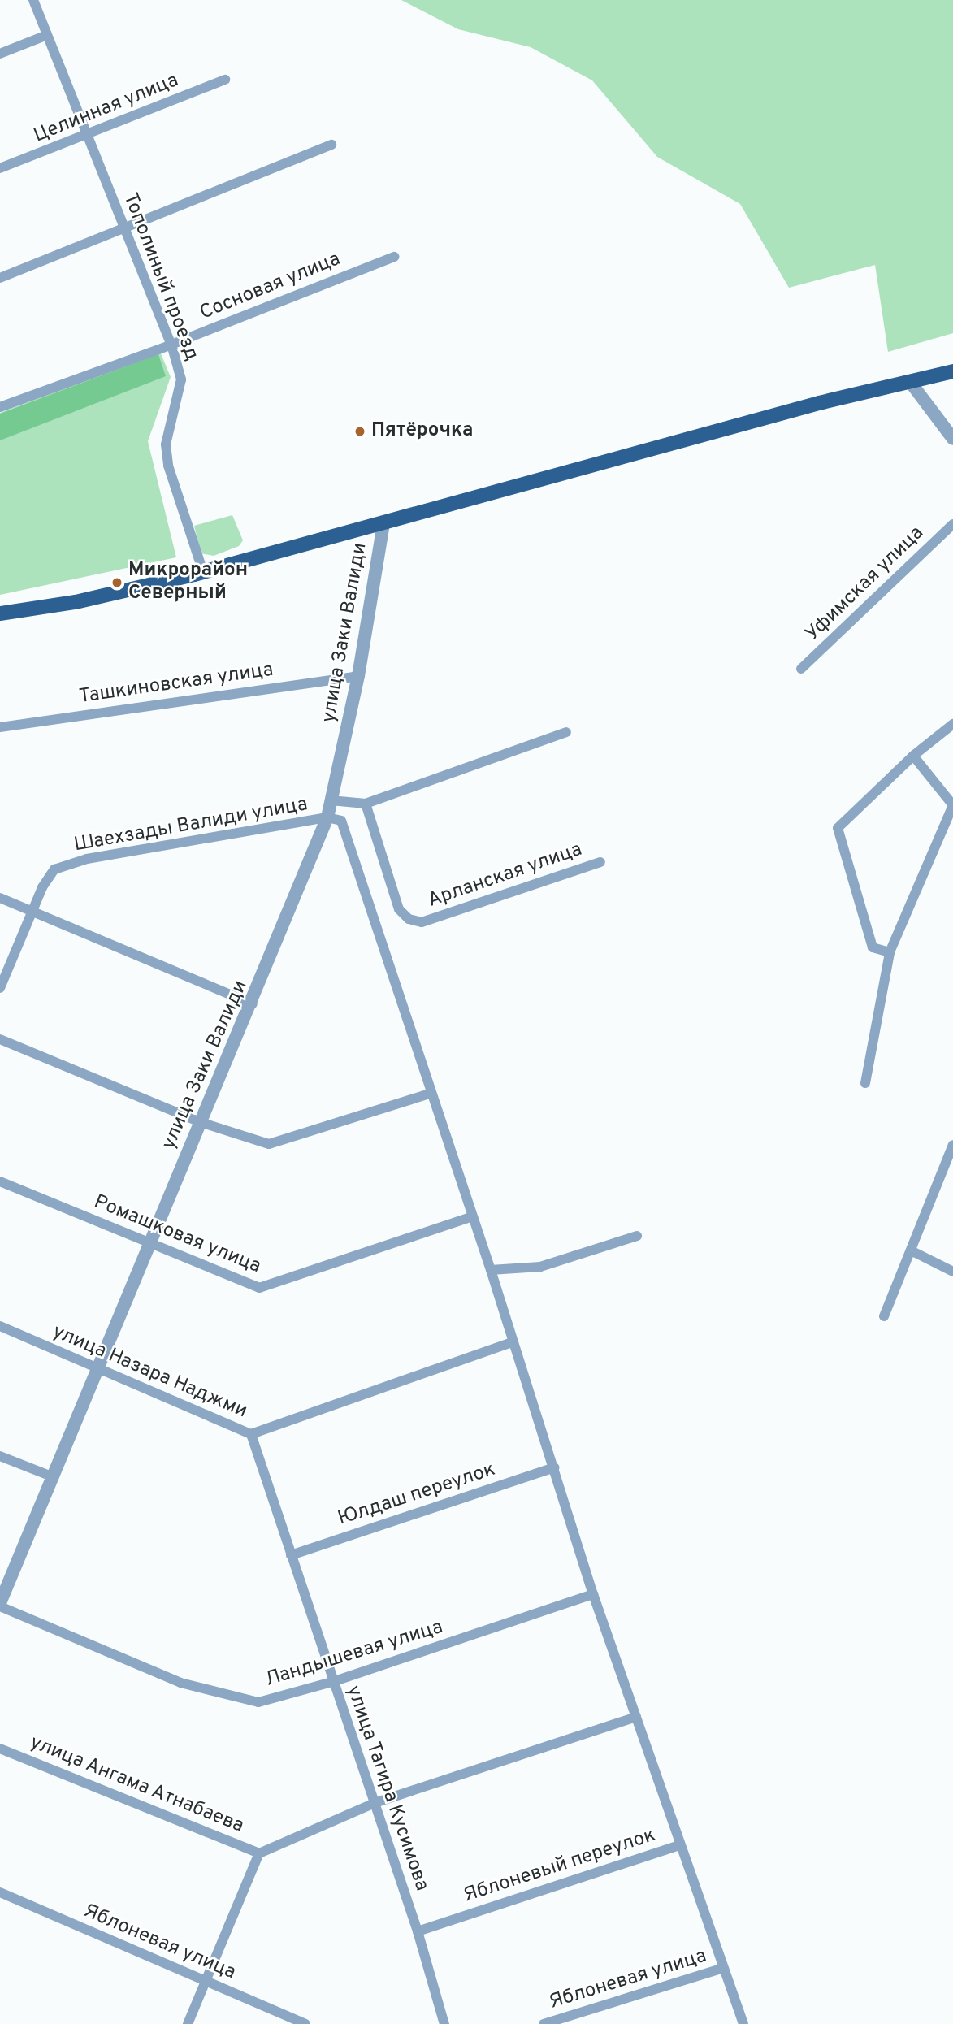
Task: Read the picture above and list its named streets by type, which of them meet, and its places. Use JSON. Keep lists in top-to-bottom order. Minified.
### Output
{"streets":{"street":["Целинная улица","Тополиный проезд","Сосновая улица","Уфимская улица","улица Заки Валиди","Ташкиновская улица","Шаехзады Валиди улица","Арланская улица","Ромашковая улица","улица Назара Наджми","Юлдаш переулок","Ландышевая улица","улица Ангама Атнабаева","улица Тагира Кусимова","Яблоневый переулок","Яблоневая улица"]},"crossings":[["Целинная улица","Тополиный проезд"],["Тополиный проезд","Сосновая улица"],["улица Заки Валиди","Ташкиновская улица"],["улица Заки Валиди","Шаехзады Валиди улица"],["улица Заки Валиди","Ромашковая улица"],["улица Заки Валиди","улица Назара Наджми"],["улица Заки Валиди","Ландышевая улица"],["улица Назара Наджми","улица Тагира Кусимова"],["Юлдаш переулок","улица Тагира Кусимова"],["Ландышевая улица","улица Тагира Кусимова"],["улица Ангама Атнабаева","улица Тагира Кусимова"],["улица Ангама Атнабаева","Яблоневая улица"],["улица Тагира Кусимова","Яблоневый переулок"]],"places":["Пятёрочка","Микрорайон Северный"]}
